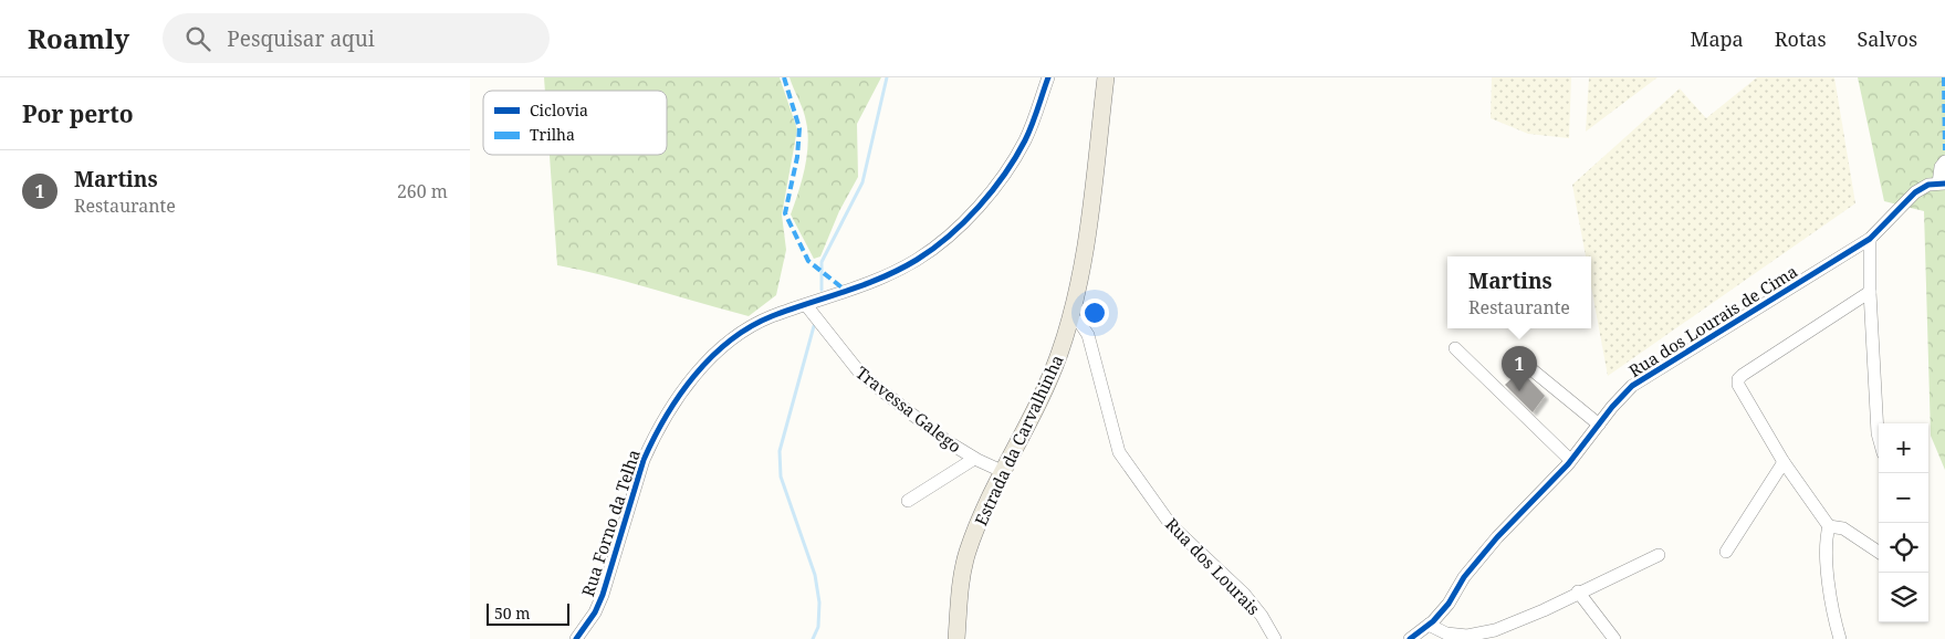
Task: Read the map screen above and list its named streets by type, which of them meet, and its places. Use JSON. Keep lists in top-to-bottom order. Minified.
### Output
{"streets":{"main road":["Estrada da Carvalhinha"],"street":["Rua dos Lourais de Cima","Travessa Galego","Rua Forno da Telha","Rua dos Lourais"]},"crossings":[["Travessa Galego","Estrada da Carvalhinha"],["Travessa Galego","Rua Forno da Telha"],["Estrada da Carvalhinha","Rua dos Lourais"]],"legend":["Ciclovia","Trilha"],"scale_bar":"50 m","page":{"header":"Roamly","search":"Pesquisar aqui","nav":["Mapa","Rotas","Salvos"],"heading":"Por perto","list":[{"mark":"1","name":"Martins","note":"Restaurante","value":"260 m"}],"popup":["Martins","Restaurante"],"pins":"1","map_buttons":["+","−"],"scale":"50 m"}}
